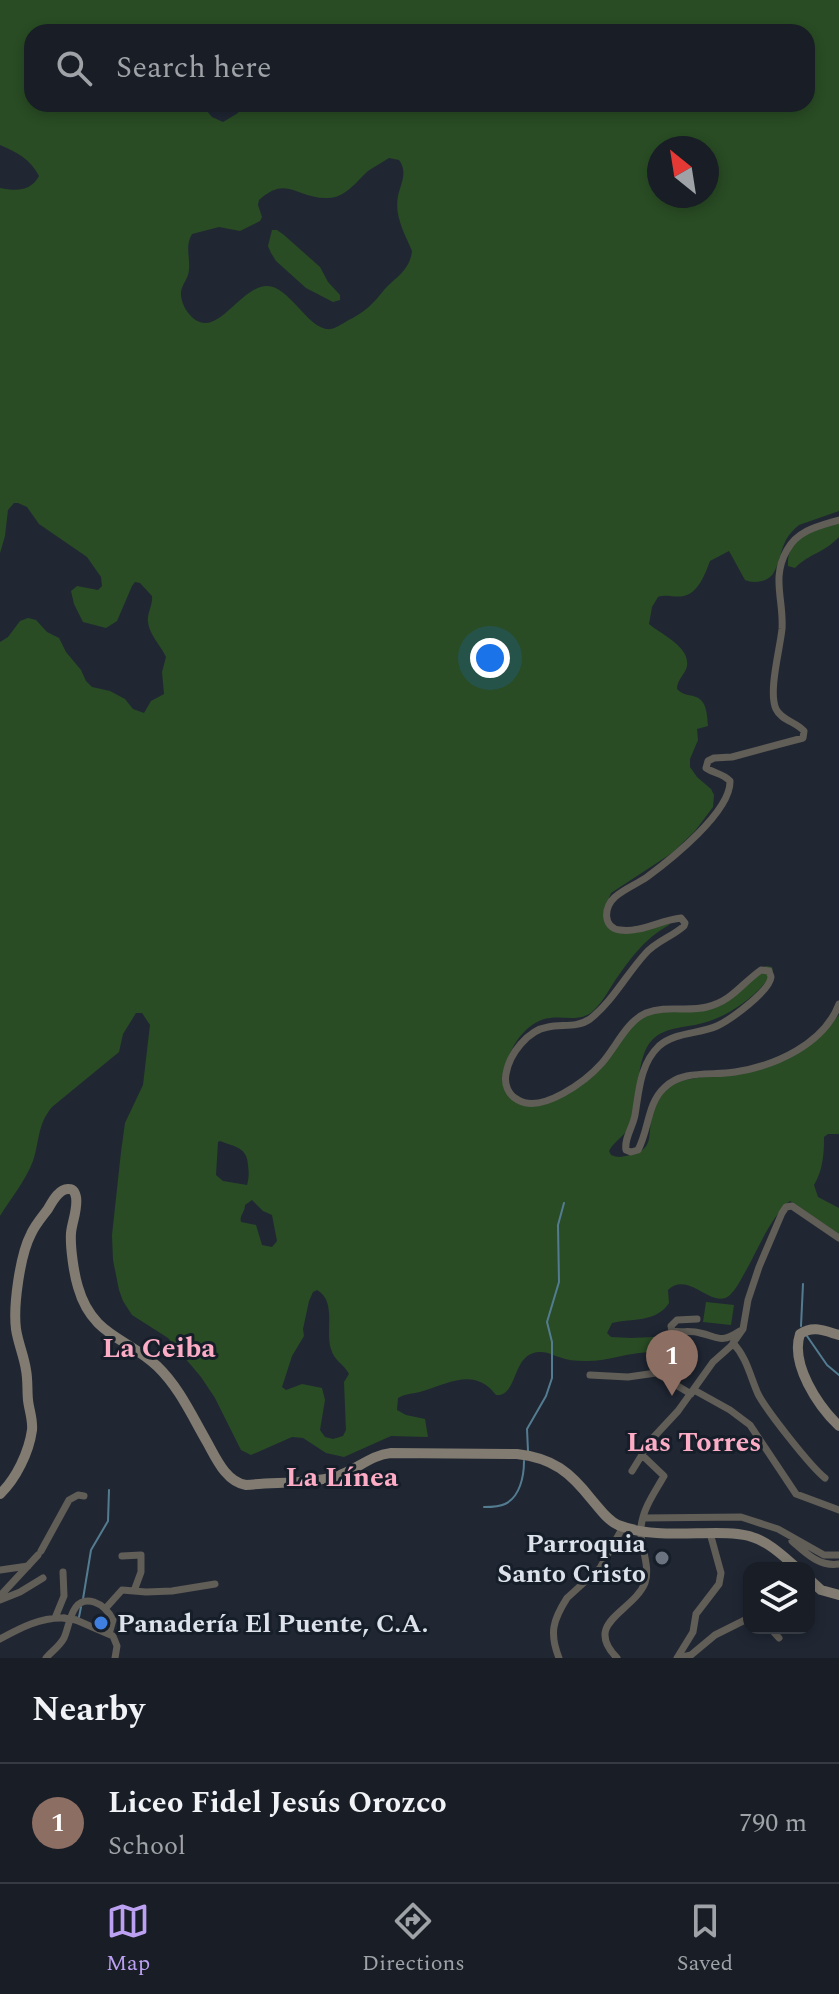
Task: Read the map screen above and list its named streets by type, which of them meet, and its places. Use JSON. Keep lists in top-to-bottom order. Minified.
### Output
{"districts":["La Ceiba","Las Torres","La Línea"],"places":["Parroquia Santo Cristo","Panadería El Puente, C.A."],"north":"top left","page":{"search":"Search here","pins":"1","heading":"Nearby","list":[{"mark":"1","name":"Liceo Fidel Jesús Orozco","note":"School","value":"790 m"}],"nav":["Map","Directions","Saved"]}}
